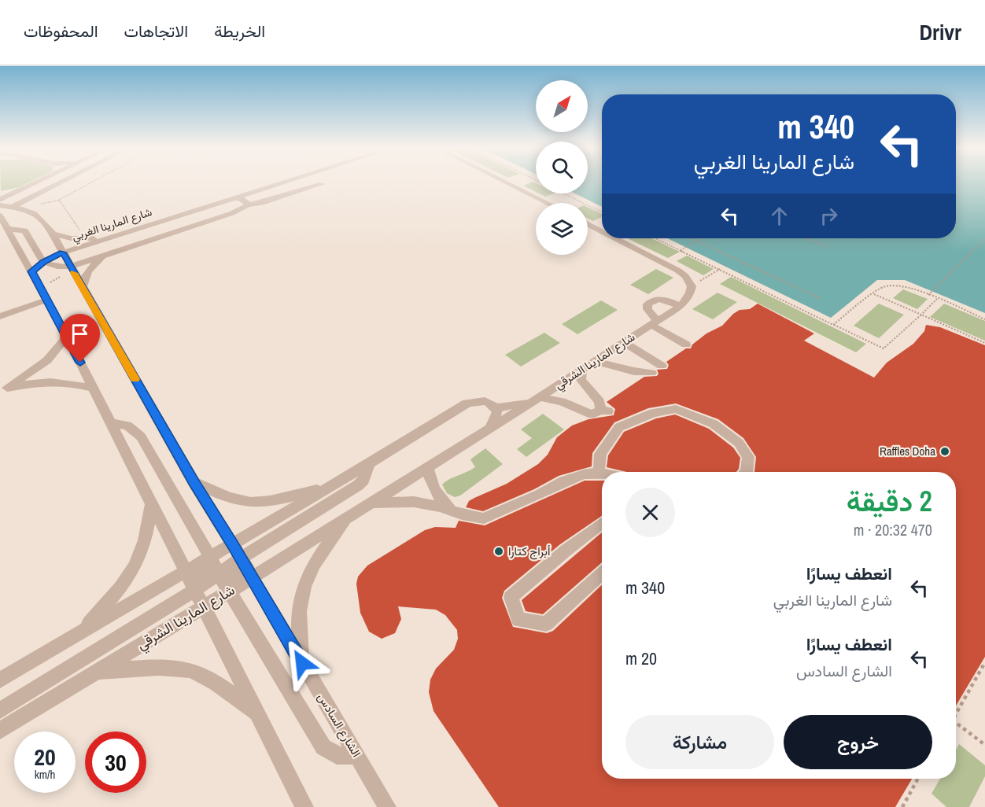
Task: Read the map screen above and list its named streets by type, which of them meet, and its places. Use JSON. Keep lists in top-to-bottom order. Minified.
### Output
{"streets":{"street":["شارع المارينا الغربي","شارع المارينا الشرقي","الشارع السادس"]},"crossings":[["شارع المارينا الغربي","الشارع السادس"],["شارع المارينا الشرقي","الشارع السادس"]],"places":["Raffles Doha","أبراج كتارا"],"north":"top right","page":{"header":"Drivr","nav":["الخريطة","الاتجاهات","المحفوظات"],"turn":["340 m","شارع المارينا الغربي"],"heading":["2 دقيقة","470 m · 20:32"],"list":[{"name":"انعطف يسارًا","note":"شارع المارينا الغربي","value":"340 m"},{"name":"انعطف يسارًا","note":"الشارع السادس","value":"20 m"}],"buttons":["خروج","مشاركة"],"speed":"20 km/h","limit":"30"}}
